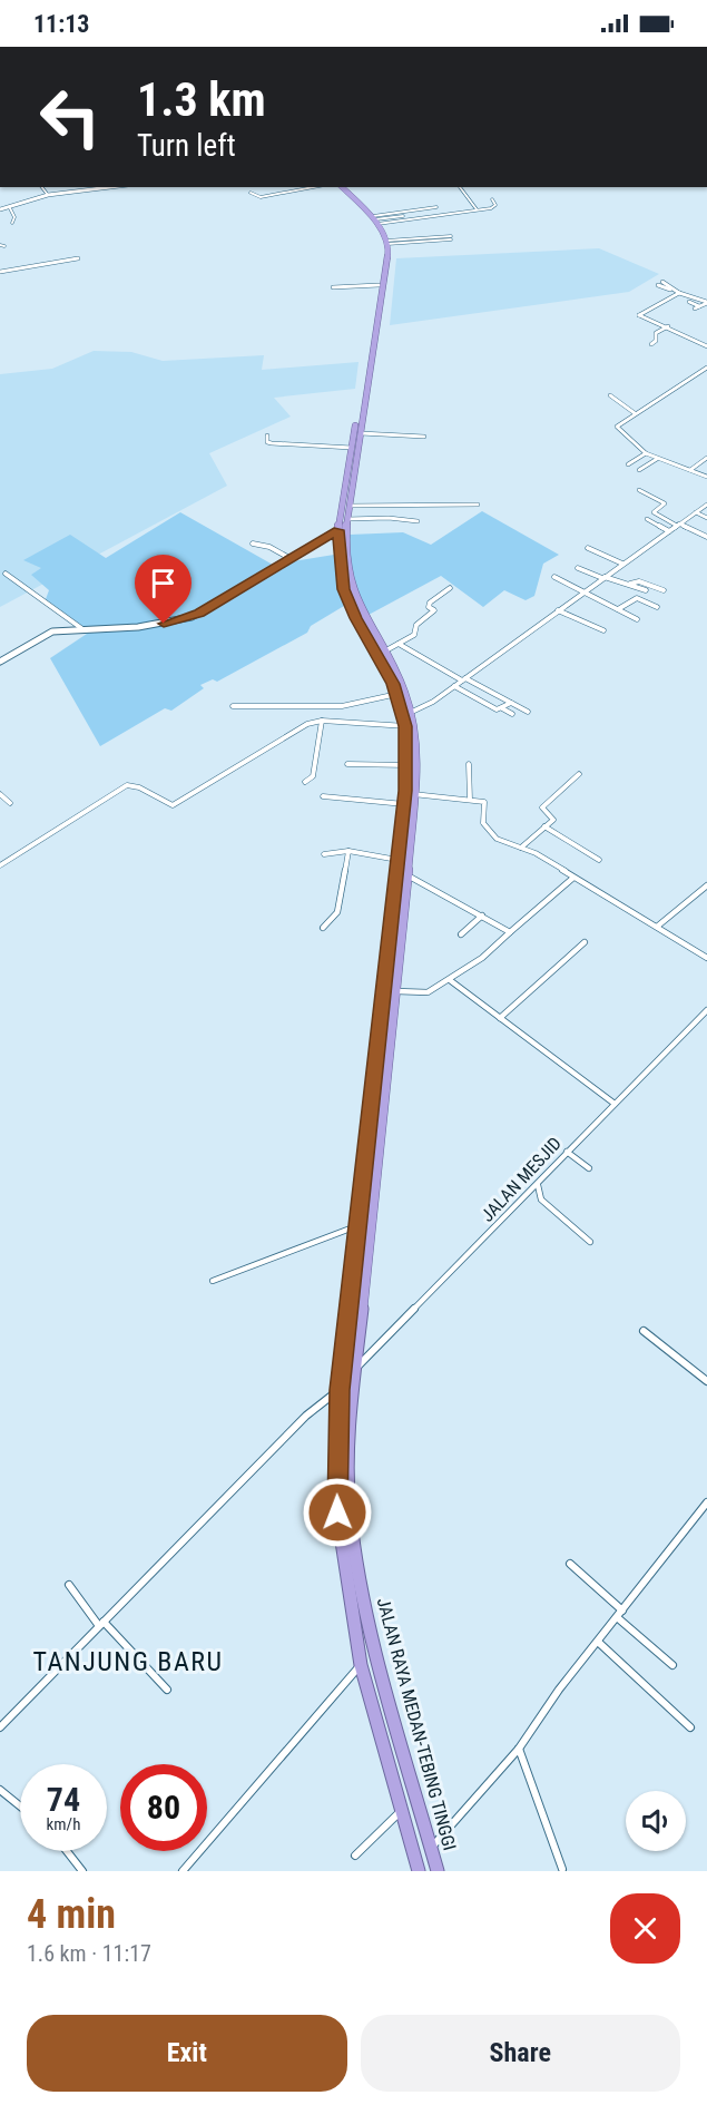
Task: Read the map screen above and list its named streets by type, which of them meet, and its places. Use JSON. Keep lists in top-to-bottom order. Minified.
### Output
{"streets":{"highway":["JALAN RAYA MEDAN-TEBING TINGGI"],"street":["JALAN MESJID"]},"crossings":[["JALAN MESJID","JALAN RAYA MEDAN-TEBING TINGGI"]],"districts":["TANJUNG BARU"],"page":{"status":"11:13","turn":["1.3 km","Turn left"],"speed":"74 km/h","limit":"80","heading":["4 min","1.6 km · 11:17"],"buttons":["Exit","Share"]}}
